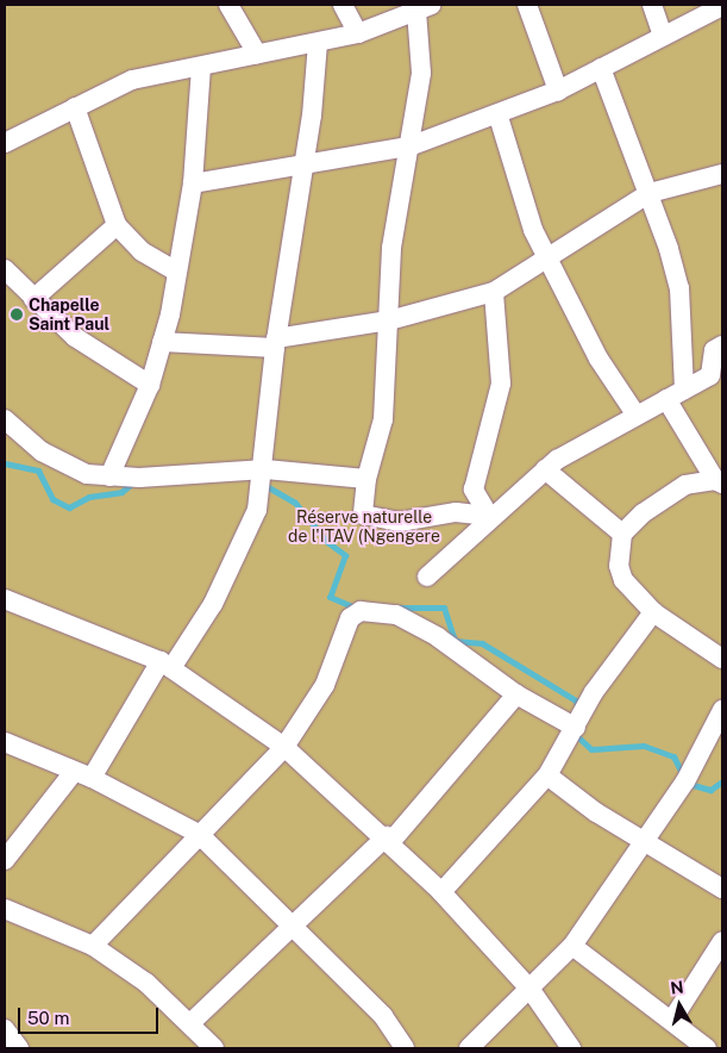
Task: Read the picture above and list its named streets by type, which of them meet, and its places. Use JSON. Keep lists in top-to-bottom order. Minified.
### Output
{"parks":["Réserve naturelle de l'ITAV (Ngengere"],"places":["Chapelle Saint Paul"],"scale_bar":"50 m","north":"top"}
